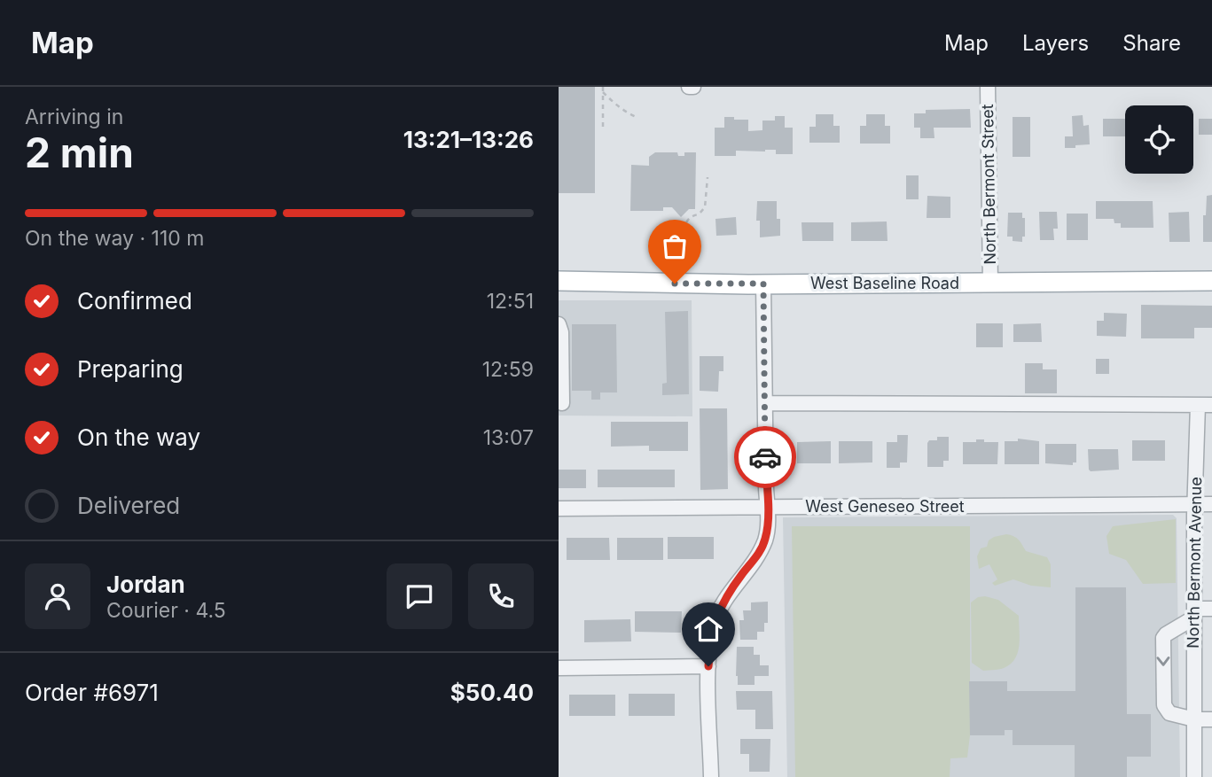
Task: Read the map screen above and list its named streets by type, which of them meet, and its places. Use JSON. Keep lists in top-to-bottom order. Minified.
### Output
{"streets":{"main road":["West Baseline Road"],"street":["North Bermont Street","West Geneseo Street","North Bermont Avenue"]},"crossings":[["North Bermont Street","West Baseline Road"],["West Geneseo Street","North Bermont Avenue"]],"page":{"header":"Map","nav":["Map","Layers","Share"],"heading":["2 min","Arriving in","13:21–13:26"],"panel":["Jordan","Courier · 4.5","Order #6971","$50.40"],"bar":"On the way · 110 m","list":[["Confirmed","12:51"],["Preparing","12:59"],["On the way","13:07"],"Delivered"]}}
